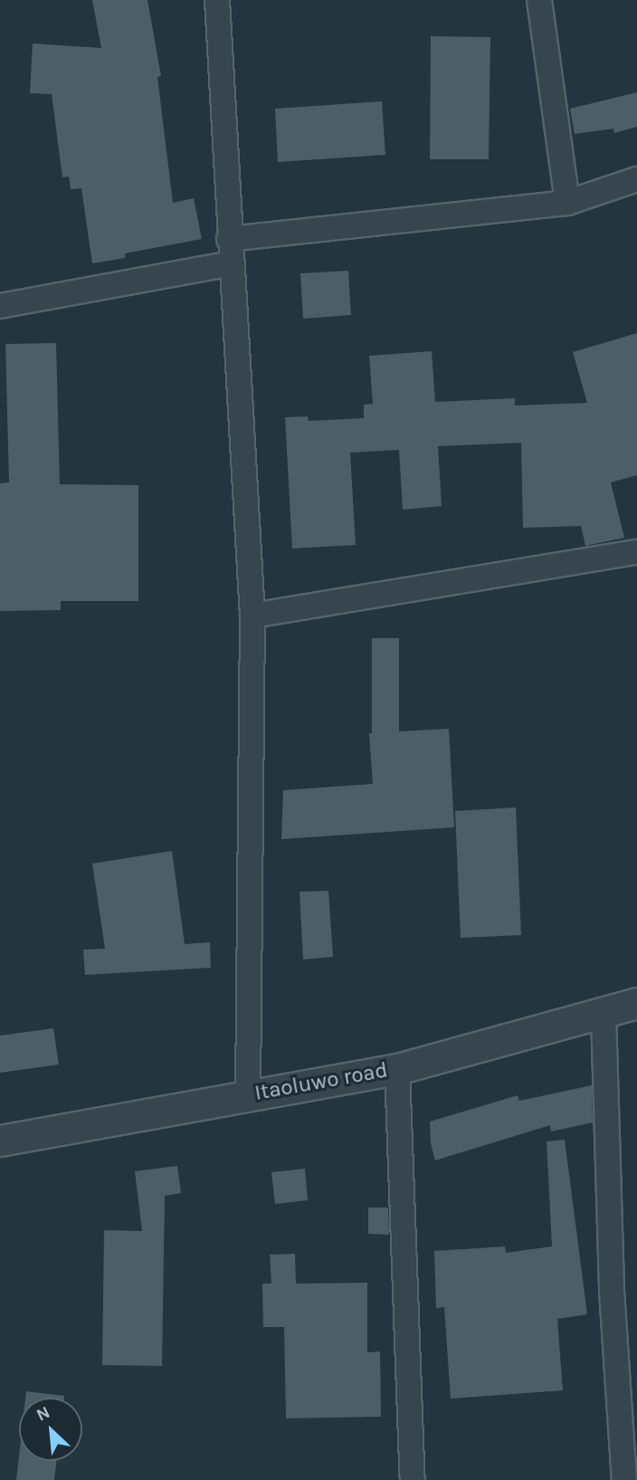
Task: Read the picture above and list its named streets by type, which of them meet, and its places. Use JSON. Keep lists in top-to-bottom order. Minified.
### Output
{"streets":{"street":["Itaoluwo road"]},"north":"top left"}
